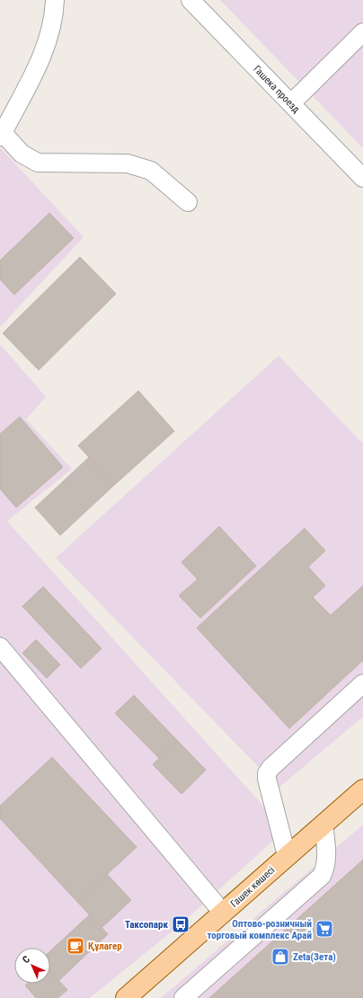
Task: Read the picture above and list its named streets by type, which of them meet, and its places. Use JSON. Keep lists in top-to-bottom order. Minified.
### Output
{"streets":{"main road":["Гашек көшесі"],"street":["Гашека проезд"]},"places":{"bus stop":["Таксопарк"],"supermarket":["Оптово-розничный торговый комплекс Арай"],"cafe":["Құлагер"],"shop":["Zeta(Зета)"]},"north":"top left"}
